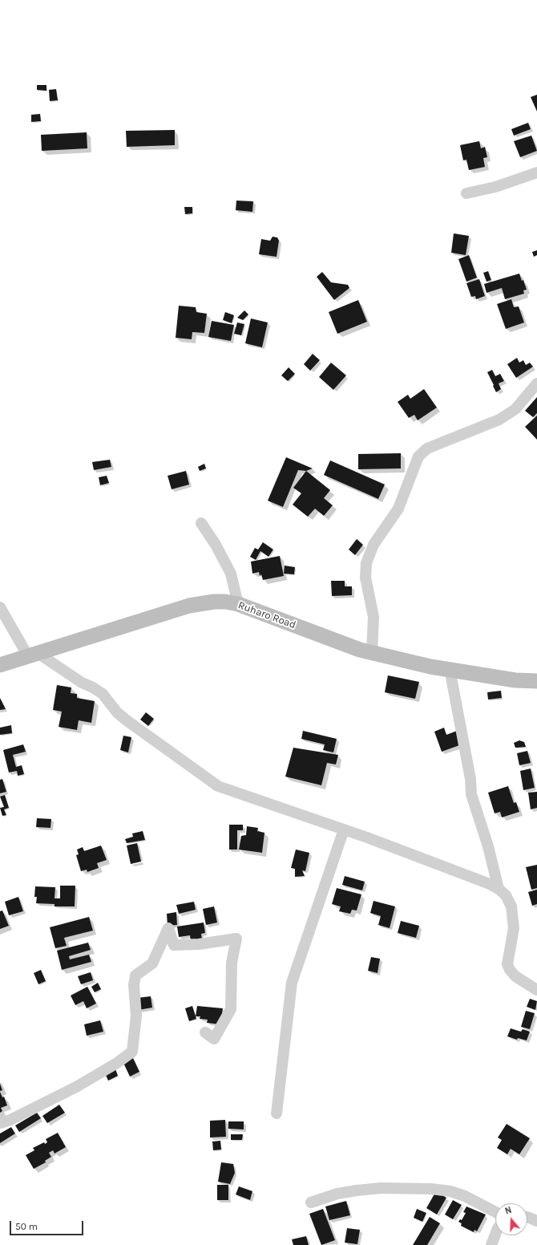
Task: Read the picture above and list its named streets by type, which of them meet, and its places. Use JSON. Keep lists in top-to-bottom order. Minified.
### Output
{"streets":{"street":["Ruharo Road"]},"scale_bar":"50 m","north":"top"}
